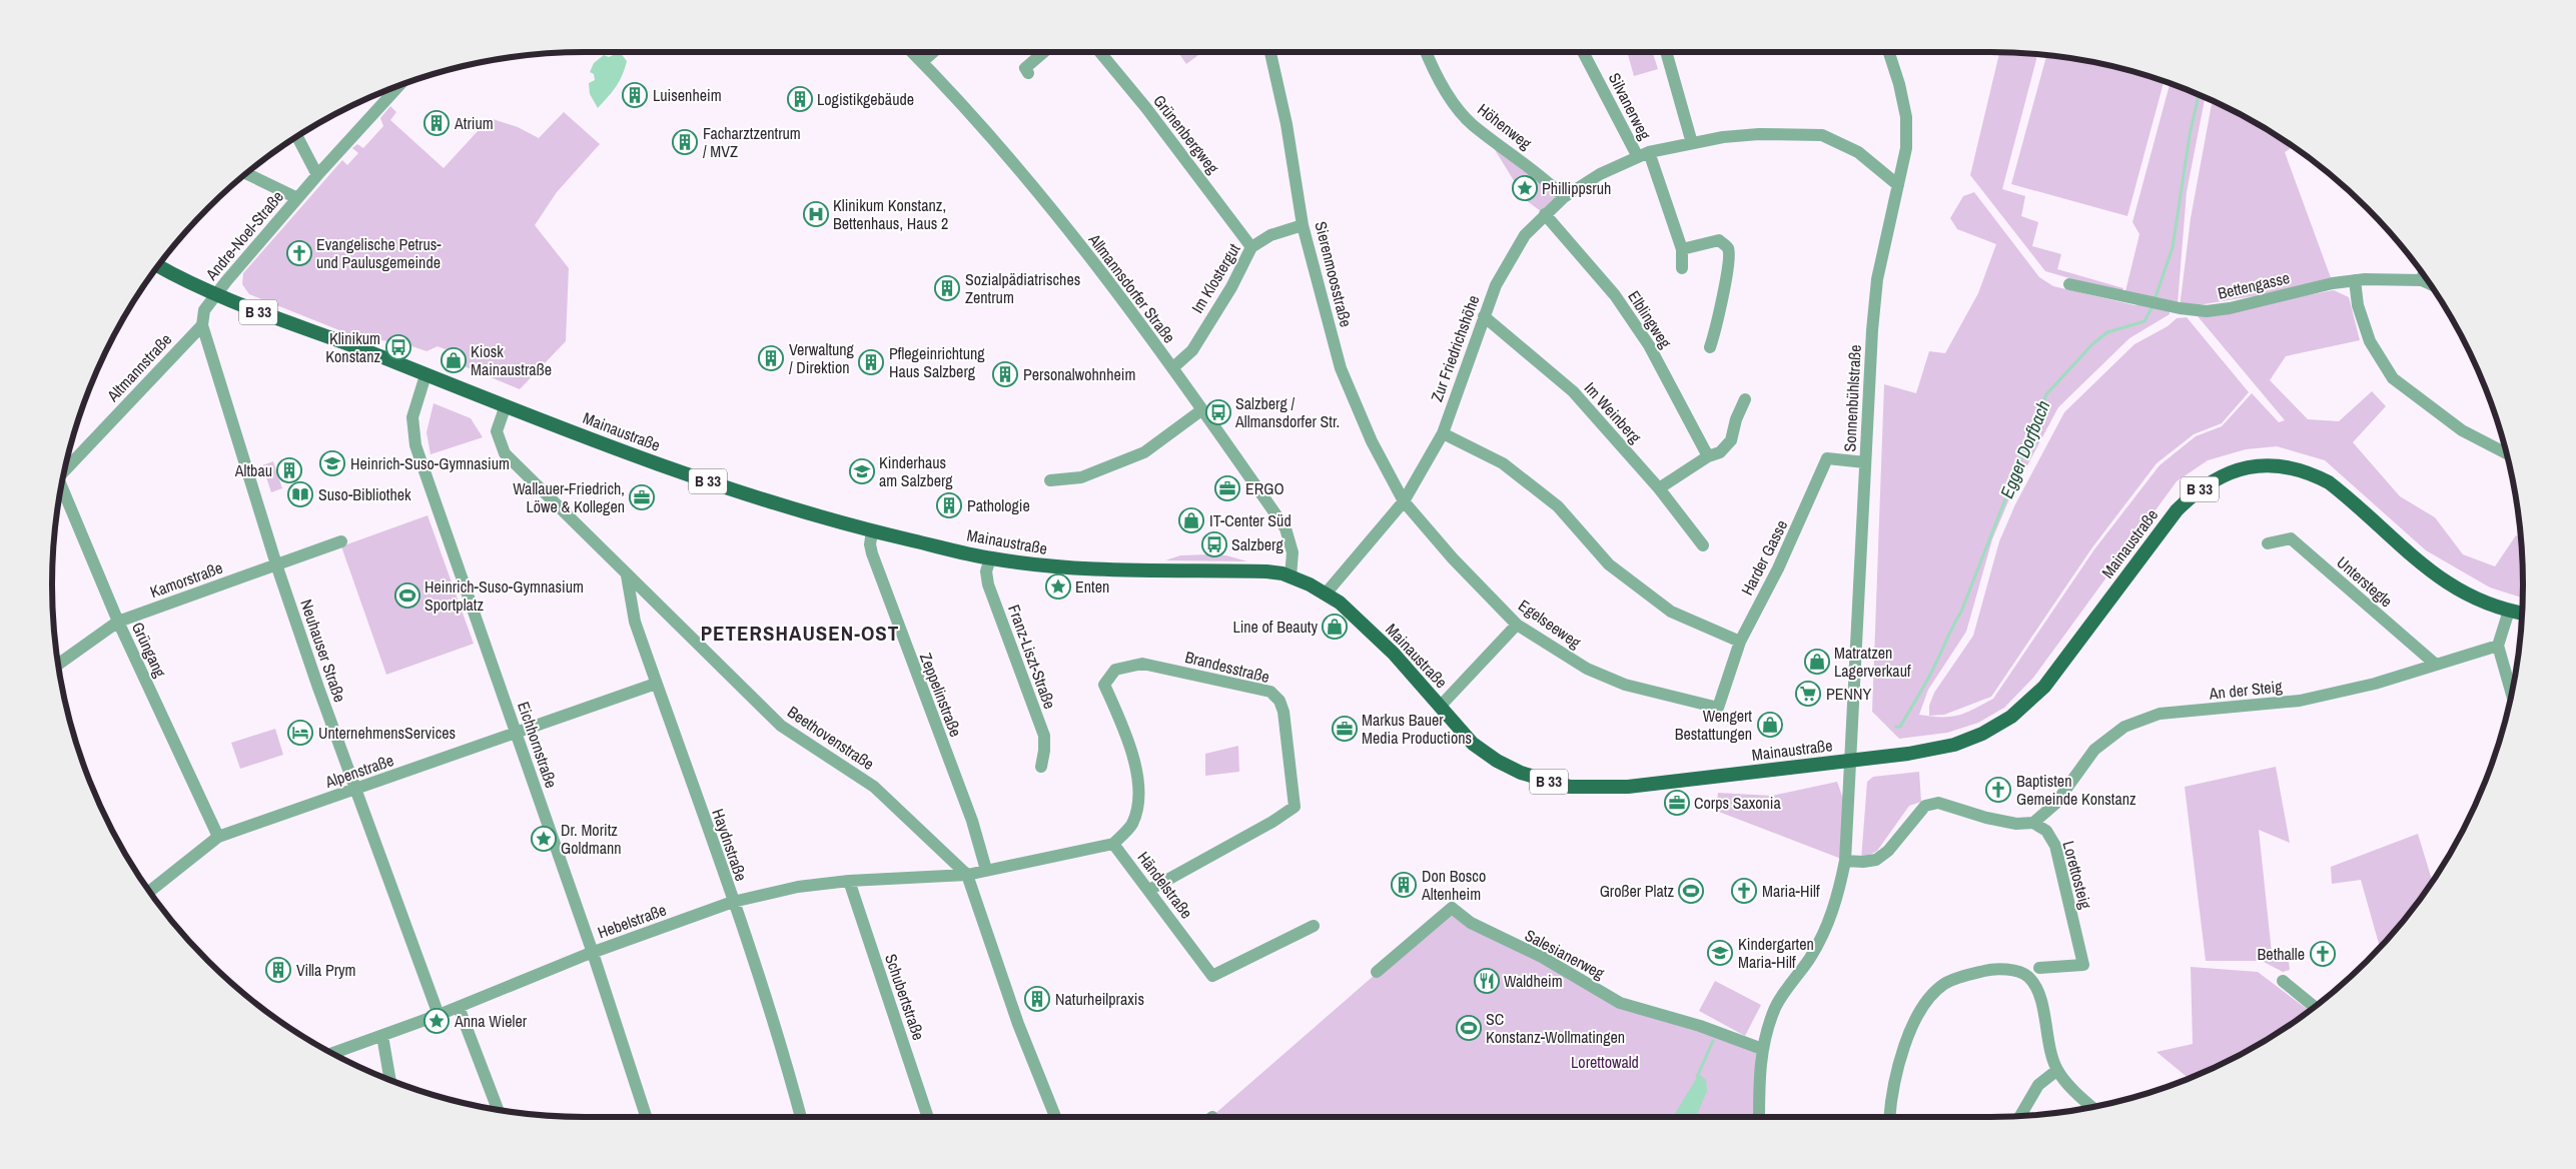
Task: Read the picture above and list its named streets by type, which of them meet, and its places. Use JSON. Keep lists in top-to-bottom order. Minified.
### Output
{"streets":{"main road":["B 33","Mainaustraße"],"street":["Silvanerweg","Höhenweg","Grünenbergweg","Andre-Noel-Straße","Sierenmoosstraße","Im Klostergut","Bettengasse","Allmannsdorfer Straße","Elblingweg","Zur Friedrichshöhe","Altmannstraße","Sonnenbühlstraße","Im Weinberg","Harder Gasse","Kamorstraße","Unterstegle","Egelseeweg","Grüngang","Neuhauser Straße","Franz-Liszt-Straße","Brandesstraße","An der Steig","Zeppelinstraße","Beethovenstraße","Eichhornstraße","Alpenstraße","Haydnstraße","Lorettosteig","Händelstraße","Hebelstraße","Salesianerweg","Schubertstraße"]},"crossings":[["Silvanerweg","Zur Friedrichshöhe"],["Höhenweg","Zur Friedrichshöhe"],["Grünenbergweg","Im Klostergut"],["Andre-Noel-Straße","Mainaustraße"],["Sierenmoosstraße","Im Klostergut"],["Sierenmoosstraße","Zur Friedrichshöhe"],["Sierenmoosstraße","Egelseeweg"],["Im Klostergut","Allmannsdorfer Straße"],["Allmannsdorfer Straße","Mainaustraße"],["Elblingweg","Zur Friedrichshöhe"],["Zur Friedrichshöhe","Sonnenbühlstraße"],["Zur Friedrichshöhe","Im Weinberg"],["Zur Friedrichshöhe","Mainaustraße"],["Zur Friedrichshöhe","Egelseeweg"],["Altmannstraße","Neuhauser Straße"],["Sonnenbühlstraße","Mainaustraße"],["Sonnenbühlstraße","Harder Gasse"],["Sonnenbühlstraße","Salesianerweg"],["Mainaustraße","Franz-Liszt-Straße"],["Mainaustraße","Zeppelinstraße"],["Mainaustraße","Beethovenstraße"],["Mainaustraße","Eichhornstraße"],["Harder Gasse","Egelseeweg"],["Kamorstraße","Grüngang"],["Kamorstraße","Neuhauser Straße"],["Unterstegle","An der Steig"],["Grüngang","Alpenstraße"],["Neuhauser Straße","Alpenstraße"],["Neuhauser Straße","Hebelstraße"],["Brandesstraße","Händelstraße"],["An der Steig","Lorettosteig"],["Beethovenstraße","Haydnstraße"],["Beethovenstraße","Hebelstraße"],["Eichhornstraße","Alpenstraße"],["Eichhornstraße","Hebelstraße"],["Alpenstraße","Haydnstraße"],["Haydnstraße","Hebelstraße"],["Hebelstraße","Schubertstraße"]],"districts":["PETERSHAUSEN-OST"],"water":["Egger Dorfbach"],"parks":["Lorettowald"],"places":{"building":["Luisenheim","Logistikgebäude","Atrium","Facharztzentrum / MVZ","Sozialpädiatrisches Zentrum","Verwaltung / Direktion","Pflegeinrichtung Haus Salzberg","Personalwohnheim","Altbau","Pathologie","Don Bosco Altenheim","Villa Prym","Naturheilpraxis"],"place":["Phillippsruh","Enten","Dr. Moritz Goldmann","Anna Wieler"],"hospital":["Klinikum Konstanz, Bettenhaus, Haus 2"],"church":["Evangelische Petrus- und Paulusgemeinde","Baptisten Gemeinde Konstanz","Maria-Hilf","Bethalle"],"bus stop":["Klinikum Konstanz","Salzberg / Allmansdorfer Str.","Salzberg"],"shop":["Kiosk Mainaustraße","IT-Center Süd","Line of Beauty","Matratzen Lagerverkauf","Wengert Bestattungen"],"school or university":["Heinrich-Suso-Gymnasium","Kinderhaus am Salzberg","Kindergarten Maria-Hilf"],"office":["ERGO","Wallauer-Friedrich, Löwe & Kollegen","Markus Bauer Media Productions","Corps Saxonia"],"library":["Suso-Bibliothek"],"sports":["Heinrich-Suso-Gymnasium Sportplatz","Großer Platz","SC Konstanz-Wollmatingen"],"supermarket":["PENNY"],"hotel":["UnternehmensServices"],"restaurant":["Waldheim"]}}
